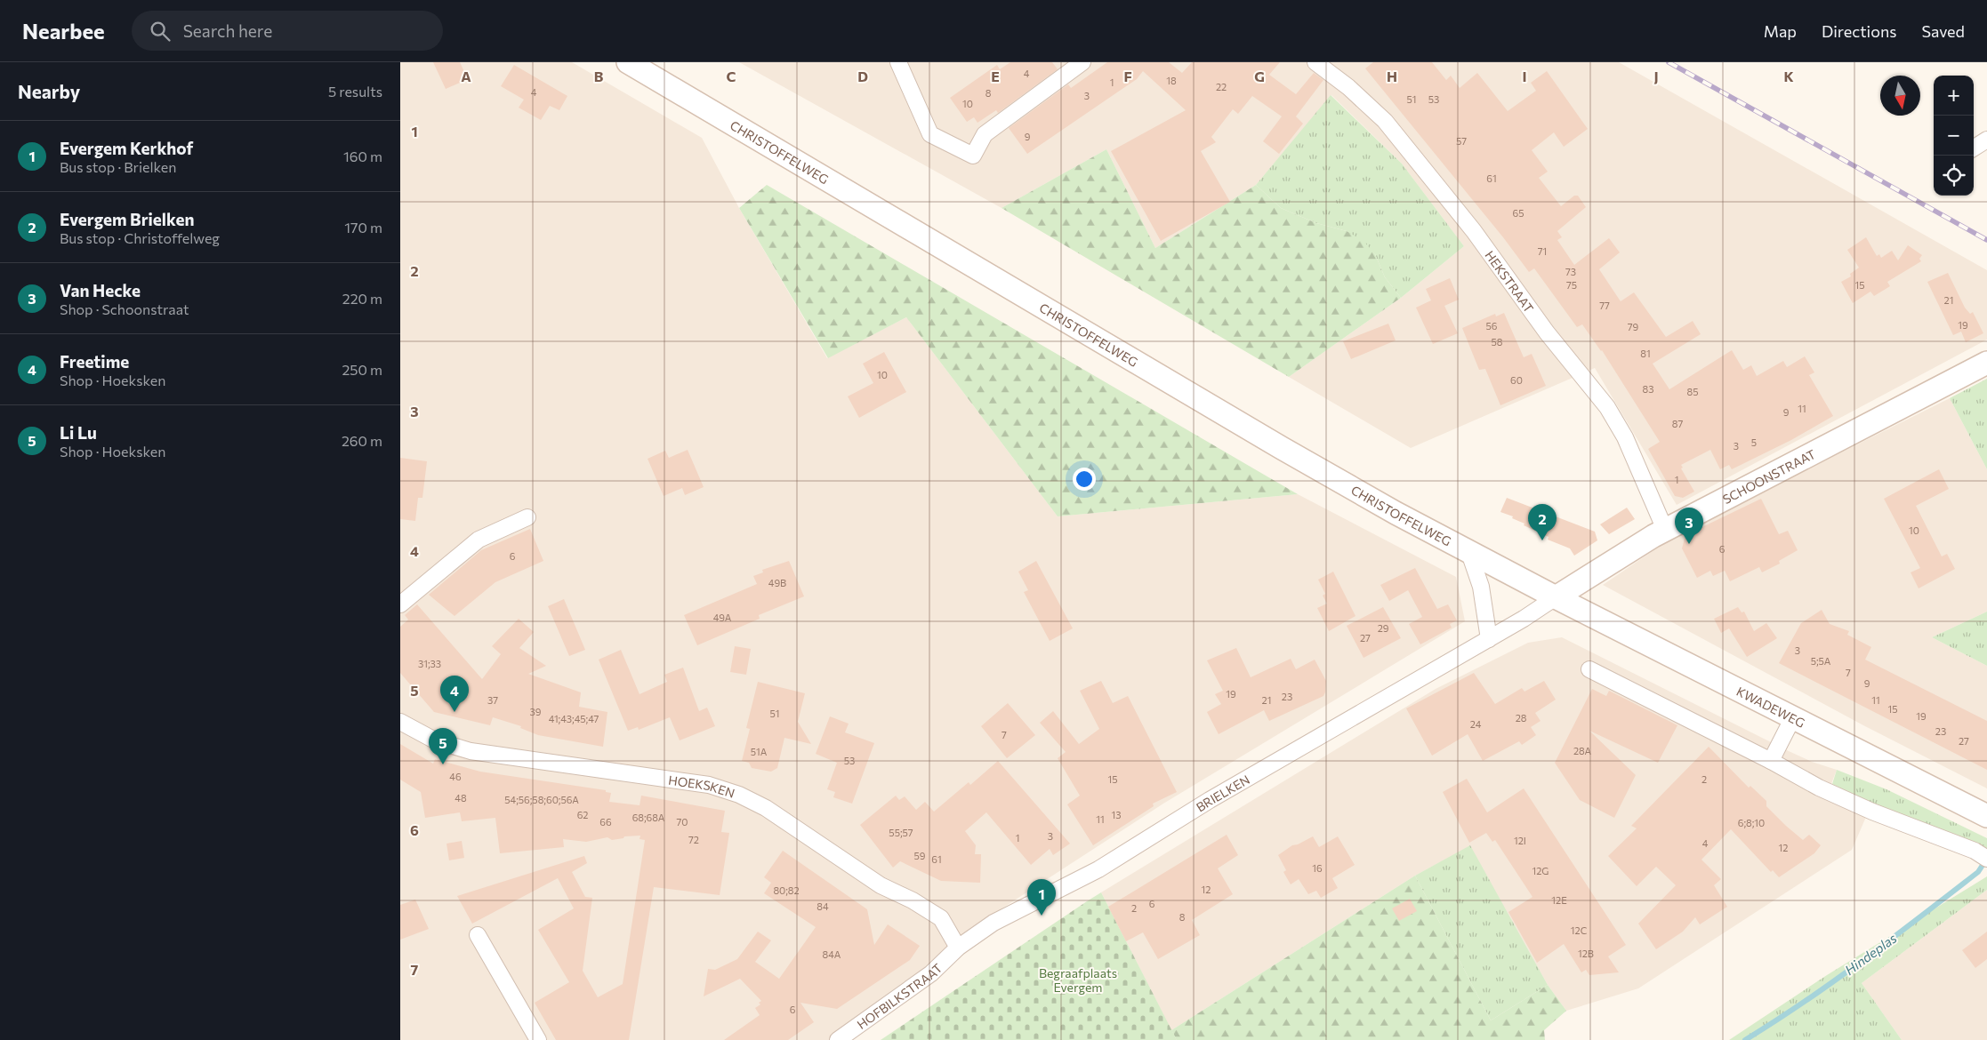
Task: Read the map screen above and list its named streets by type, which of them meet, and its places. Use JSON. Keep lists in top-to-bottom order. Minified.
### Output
{"streets":{"main road":["CHRISTOFFELWEG","SCHOONSTRAAT","KWADEWEG"],"street":["HEKSTRAAT","HOEKSKEN","BRIELKEN","HOFBILKSTRAAT"]},"crossings":[["CHRISTOFFELWEG","SCHOONSTRAAT"],["CHRISTOFFELWEG","KWADEWEG"],["CHRISTOFFELWEG","BRIELKEN"],["HEKSTRAAT","SCHOONSTRAAT"],["SCHOONSTRAAT","KWADEWEG"],["SCHOONSTRAAT","BRIELKEN"],["KWADEWEG","BRIELKEN"],["HOEKSKEN","BRIELKEN"],["HOEKSKEN","HOFBILKSTRAAT"],["BRIELKEN","HOFBILKSTRAAT"]],"water":["Hindeplas"],"parks":["Begraafplaats Evergem"],"house_numbers":["4","18","1","22","4","8","3","51","53","10","9","57","61","65","71","73","75","15","21","77","19","56","79","58","81","10","60","83","85","11","9","87","5","3","1","10","6","6","49B","49A","29","27","3","5;5A","31;33","7","9","19","23","37","21","11","15","39","51","19","28","41;43;45;47","24","23","7","27","28A","51A","53","46","15","2","48","54;56;58;60;56A","62","13","68;68A","11","66","70","6;8;10","55;57","3","1","72","12I","4","12","59","61","16","12G","12","80;82","12E","6","84","2","8","12C","12B","84A","6"],"north":"bottom","page":{"header":"Nearbee","search":"Search here","nav":["Map","Directions","Saved"],"heading":["Nearby","5 results"],"map_buttons":["+","−"],"list":[{"mark":"1","name":"Evergem Kerkhof","note":"Bus stop · Brielken","value":"160 m"},{"mark":"2","name":"Evergem Brielken","note":"Bus stop · Christoffelweg","value":"170 m"},{"mark":"3","name":"Van Hecke","note":"Shop · Schoonstraat","value":"220 m"},{"mark":"4","name":"Freetime","note":"Shop · Hoeksken","value":"250 m"},{"mark":"5","name":"Li Lu","note":"Shop · Hoeksken","value":"260 m"}],"pins":["2","3","4","5","1"]},"grid":{"columns":["A","B","C","D","E","F","G","H","I","J","K"],"rows":["1","2","3","4","5","6","7"]}}
